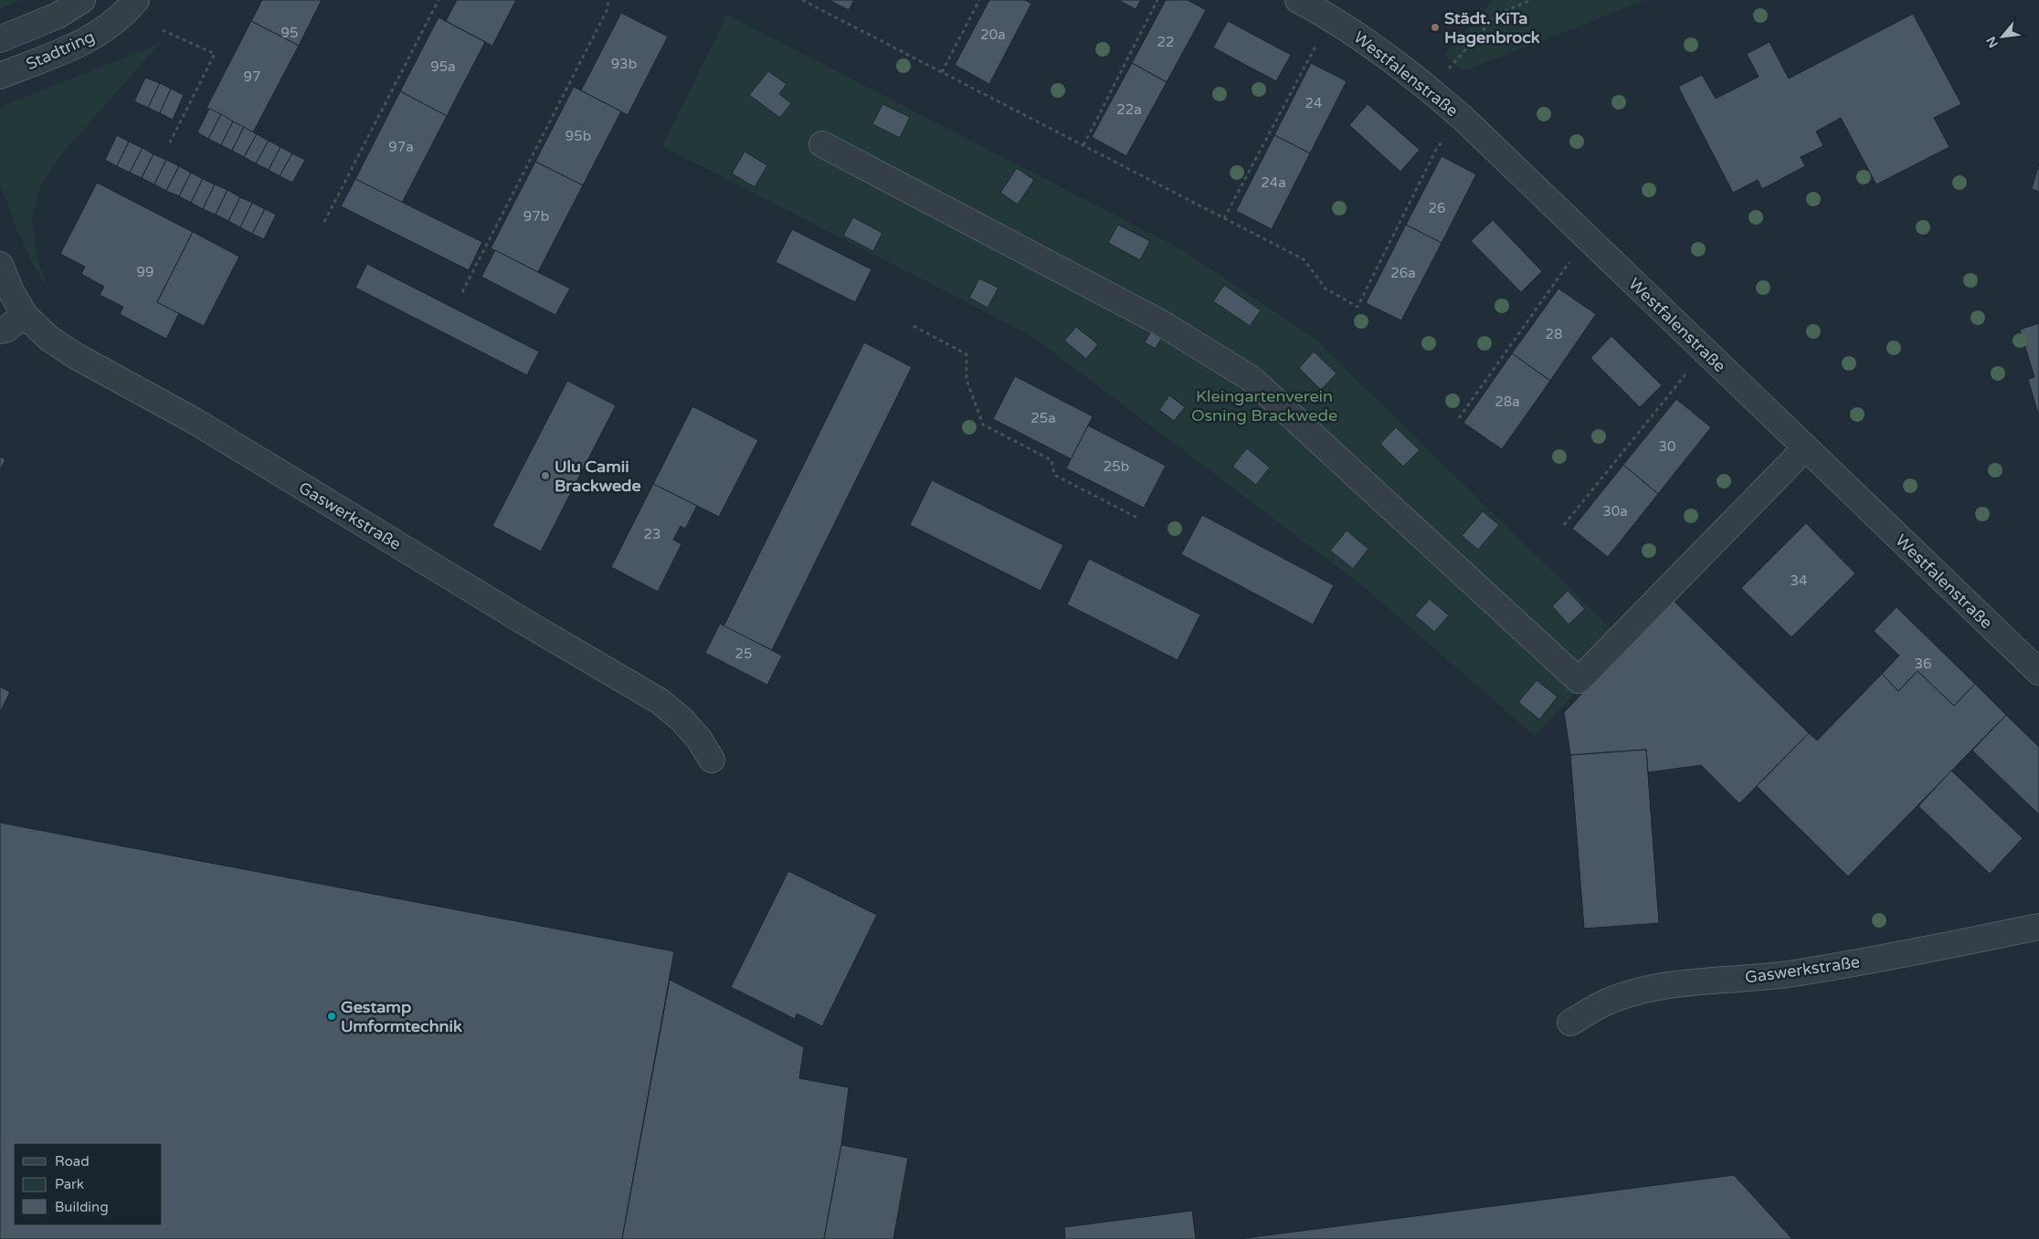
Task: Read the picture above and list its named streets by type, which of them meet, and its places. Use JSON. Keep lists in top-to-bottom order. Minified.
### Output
{"streets":{"street":["Stadtring","Westfalenstraße","Gaswerkstraße"]},"parks":["Kleingartenverein Osning Brackwede"],"places":["Städt. KiTa Hagenbrock","Ulu Camii Brackwede","Gestamp Umformtechnik"],"house_numbers":["95","20a","22","93b","95a","97","24","22a","95b","97a","24a","26","97b","99","26a","28","28a","25a","30","25b","30a","23","34","25","36"],"legend":["Road","Park","Building"],"north":"bottom left"}
